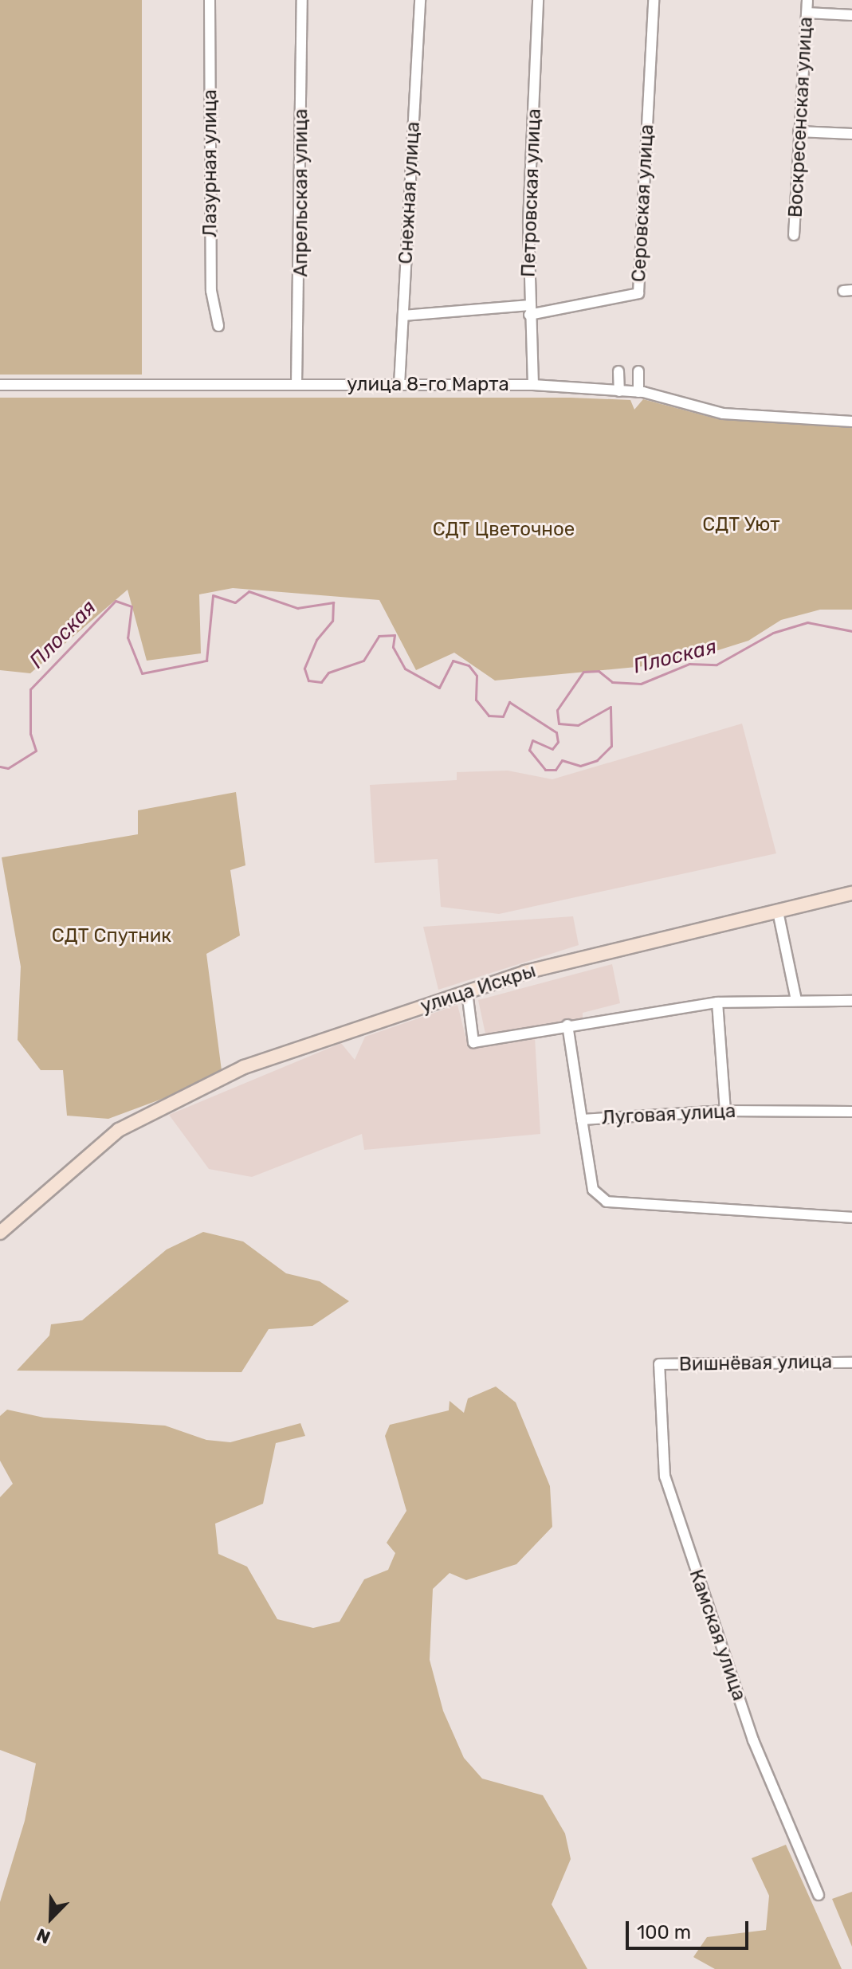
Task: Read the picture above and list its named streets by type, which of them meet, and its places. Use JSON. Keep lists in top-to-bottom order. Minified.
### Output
{"streets":{"main road":["улица Искры"],"street":["Воскресенская улица","Лазурная улица","Апрельская улица","Снежная улица","Петровская улица","Серовская улица","улица 8-го Марта","Луговая улица","Вишнёвая улица","Камская улица"]},"crossings":[["Апрельская улица","улица 8-го Марта"],["Снежная улица","улица 8-го Марта"],["Петровская улица","Серовская улица"],["Петровская улица","улица 8-го Марта"],["Вишнёвая улица","Камская улица"]],"water":["Плоская"],"parks":["СДТ Уют","СДТ Цветочное","СДТ Спутник"],"scale_bar":"100 m","north":"bottom left"}
